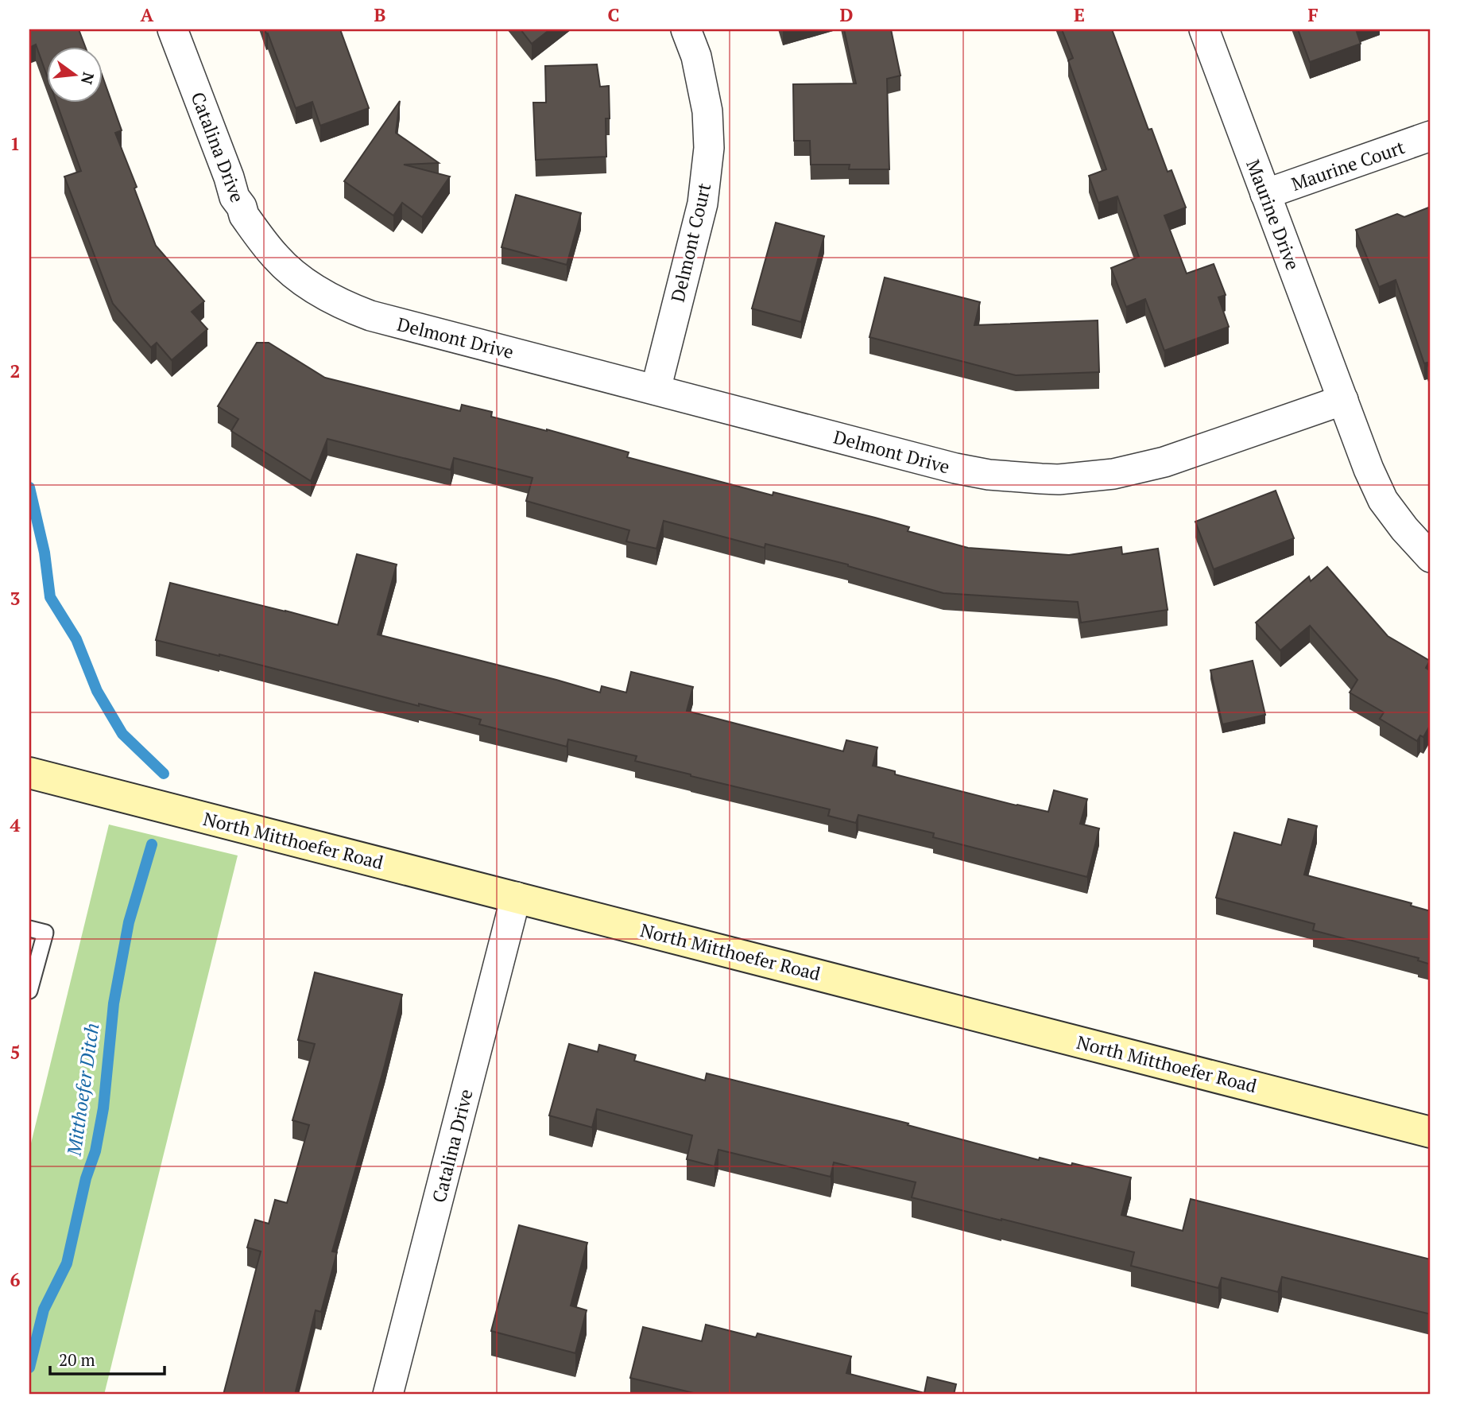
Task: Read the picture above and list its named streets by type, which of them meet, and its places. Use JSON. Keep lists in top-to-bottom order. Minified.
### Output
{"streets":{"main road":["North Mitthoefer Road"],"street":["Catalina Drive","Maurine Court","Maurine Drive","Delmont Court","Delmont Drive"]},"crossings":[["Catalina Drive","Delmont Drive"],["Catalina Drive","North Mitthoefer Road"],["Maurine Court","Maurine Drive"],["Maurine Drive","Delmont Drive"],["Delmont Court","Delmont Drive"]],"water":["Mitthoefer Ditch"],"scale_bar":"20 m","north":"right","grid":{"columns":["A","B","C","D","E","F"],"rows":["1","2","3","4","5","6"]}}
